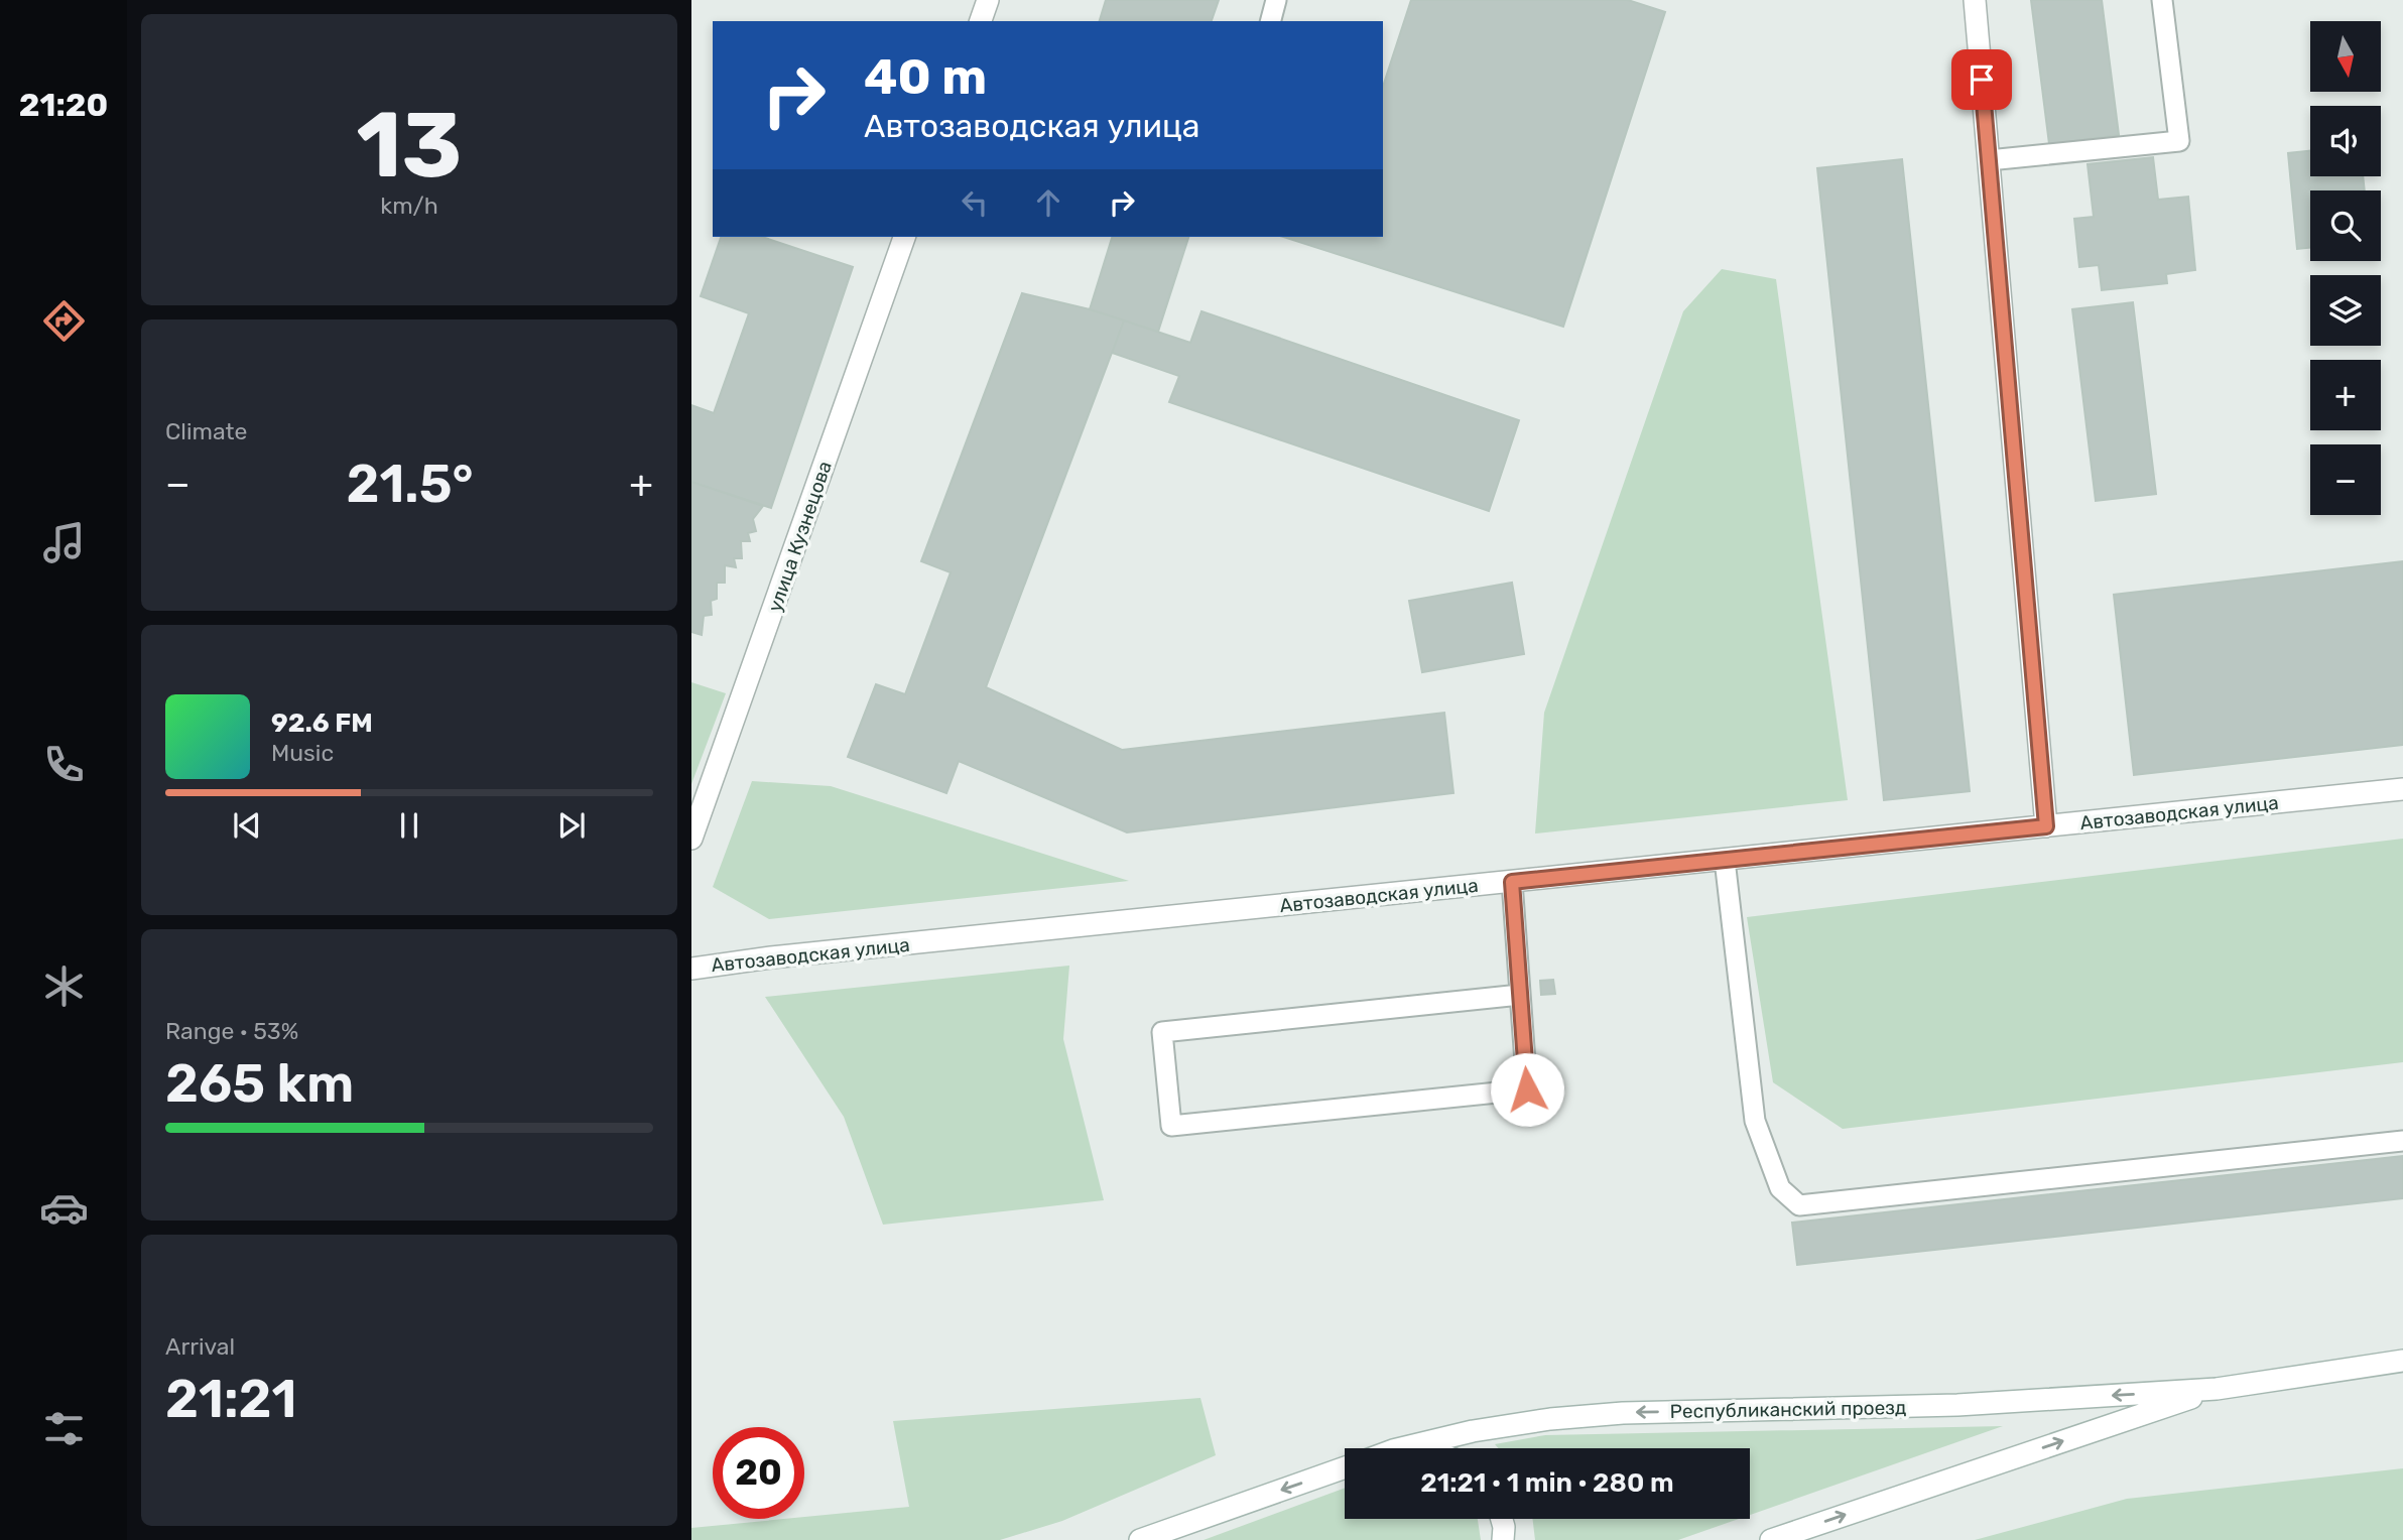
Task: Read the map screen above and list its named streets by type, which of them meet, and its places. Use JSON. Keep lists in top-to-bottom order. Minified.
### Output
{"streets":{"street":["улица Кузнецова","Автозаводская улица","Республиканский проезд"]},"north":"bottom","page":{"tabs":"21:20","tile":[["13","km/h"],"Climate",["Range · 53%","265 km"],["Arrival","21:21"]],"map_buttons":["+","−"],"turn":["40 m","Автозаводская улица"],"heat":["−","21.5°","+"],"song":["92.6 FM","Music"],"limit":"20","trip":"21:21 · 1 min · 280 m"}}
